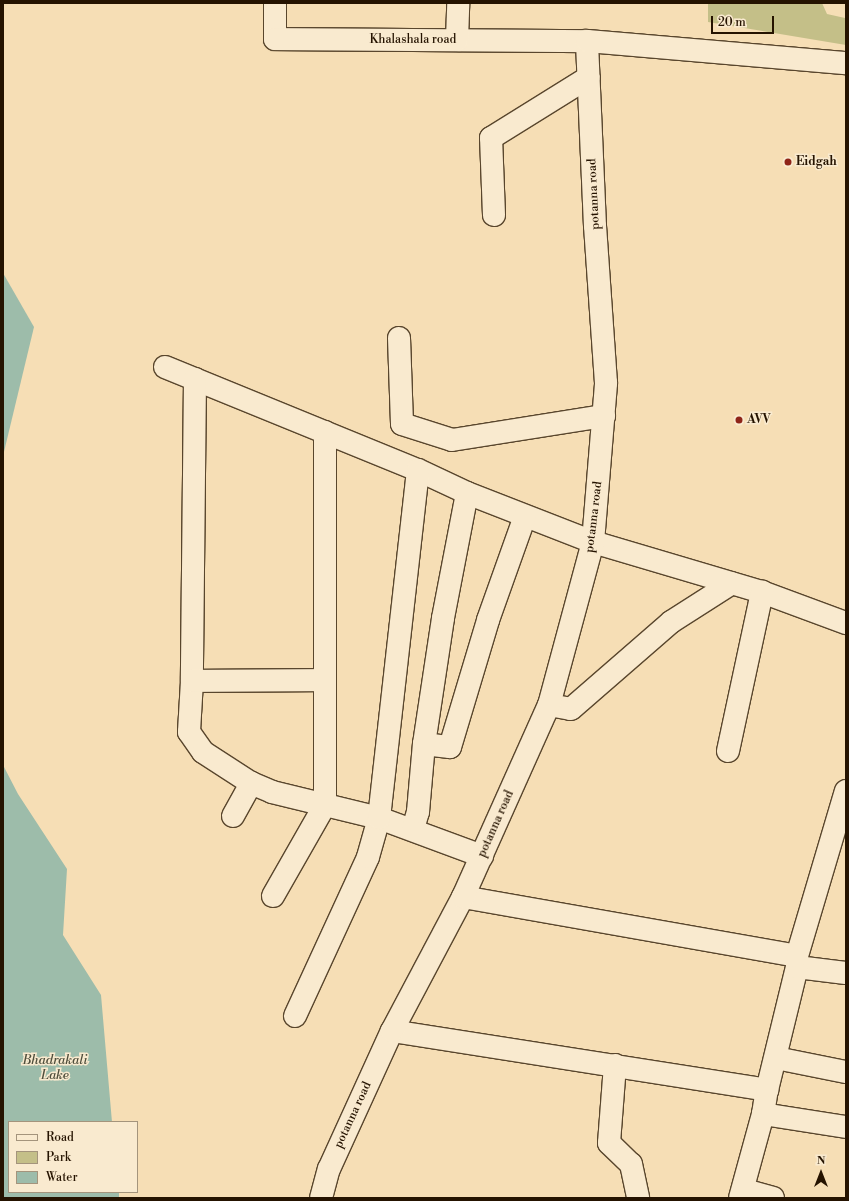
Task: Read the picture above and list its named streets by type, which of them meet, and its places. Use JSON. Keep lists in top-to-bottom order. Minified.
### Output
{"streets":{"street":["Khalashala road","potanna road"]},"crossings":[["Khalashala road","potanna road"]],"water":["Bhadrakali Lake"],"places":["Eidgah","AVV"],"legend":["Road","Park","Water"],"scale_bar":"20 m","north":"top"}
